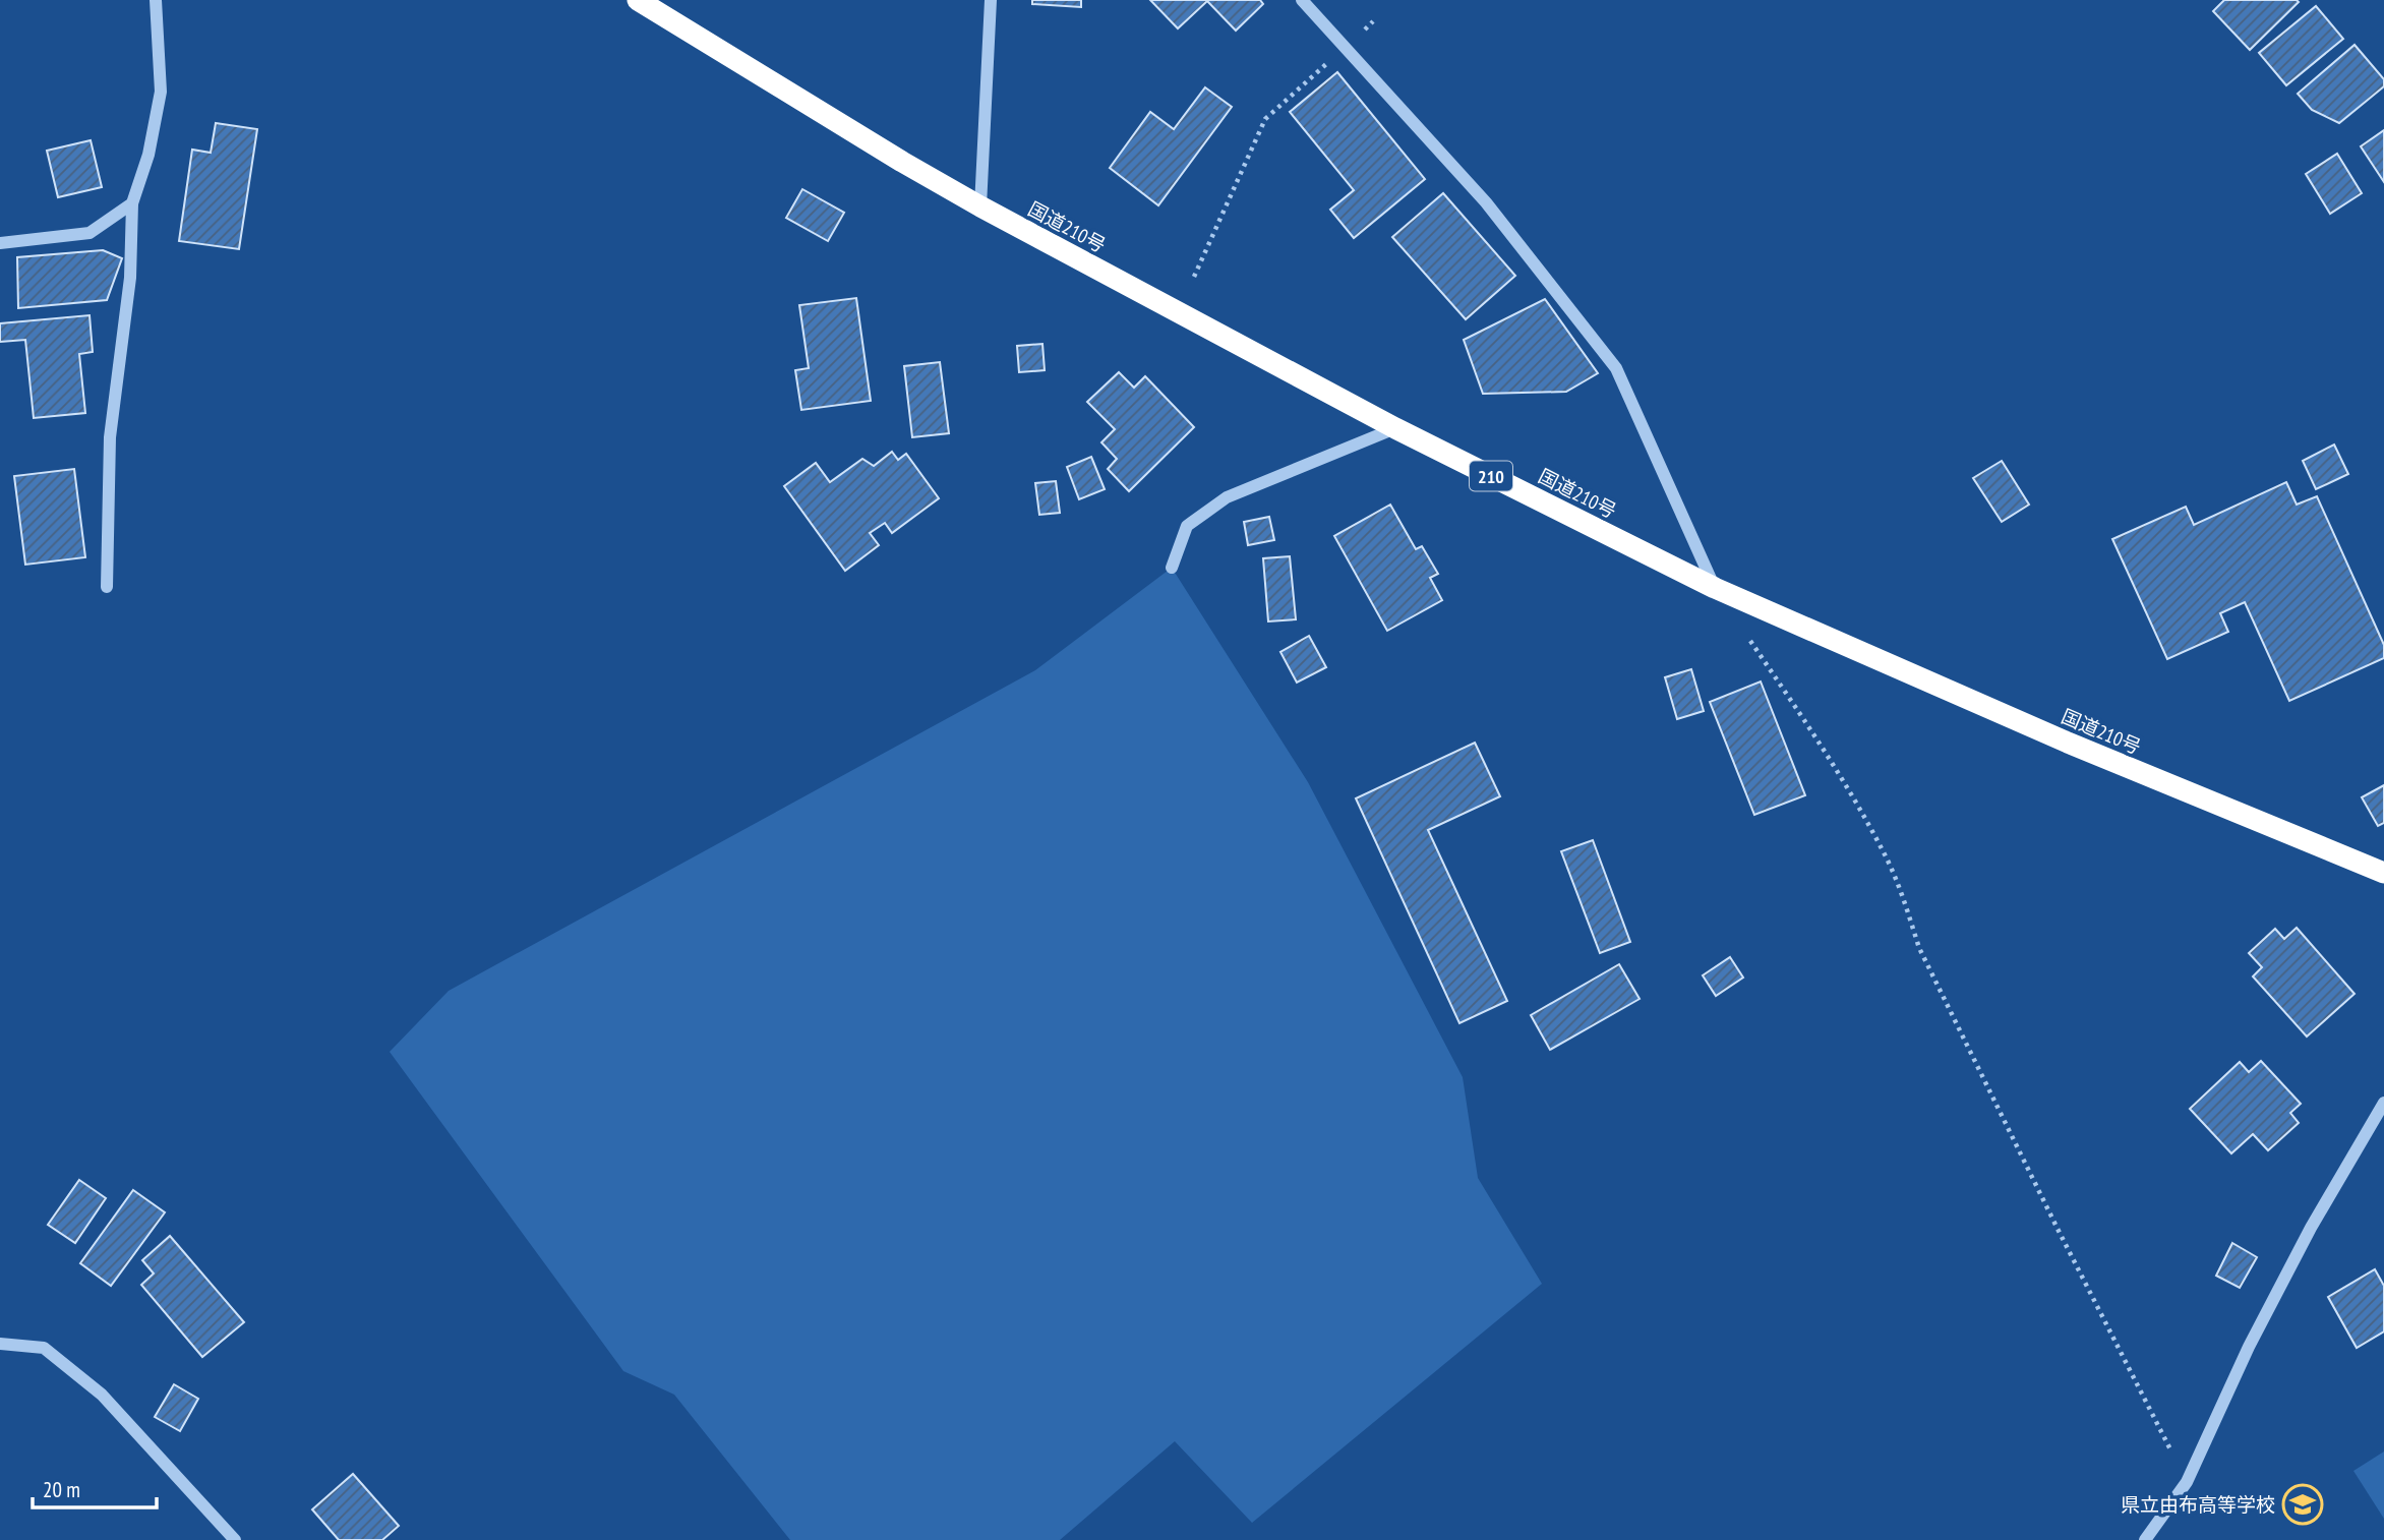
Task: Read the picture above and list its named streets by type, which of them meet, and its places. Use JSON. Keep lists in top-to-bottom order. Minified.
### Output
{"streets":{"highway":["国道210号","210"]},"places":{"school or university":["県立由布高等学校"]},"scale_bar":"20 m"}
